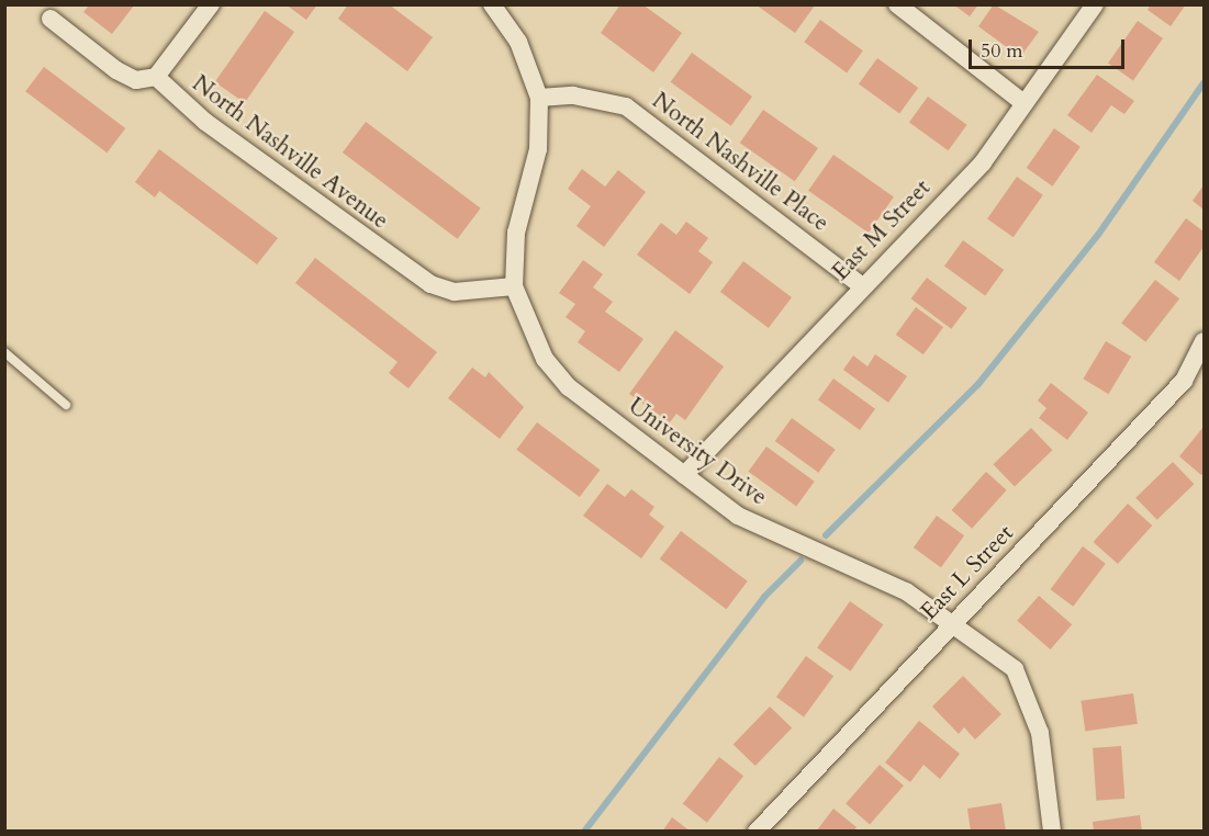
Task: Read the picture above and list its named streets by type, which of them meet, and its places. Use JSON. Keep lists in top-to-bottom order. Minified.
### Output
{"streets":{"street":["North Nashville Avenue","North Nashville Place","East M Street","University Drive","East L Street"]},"crossings":[["North Nashville Avenue","University Drive"],["North Nashville Place","East M Street"],["North Nashville Place","University Drive"],["East M Street","University Drive"],["University Drive","East L Street"]],"scale_bar":"50 m"}
